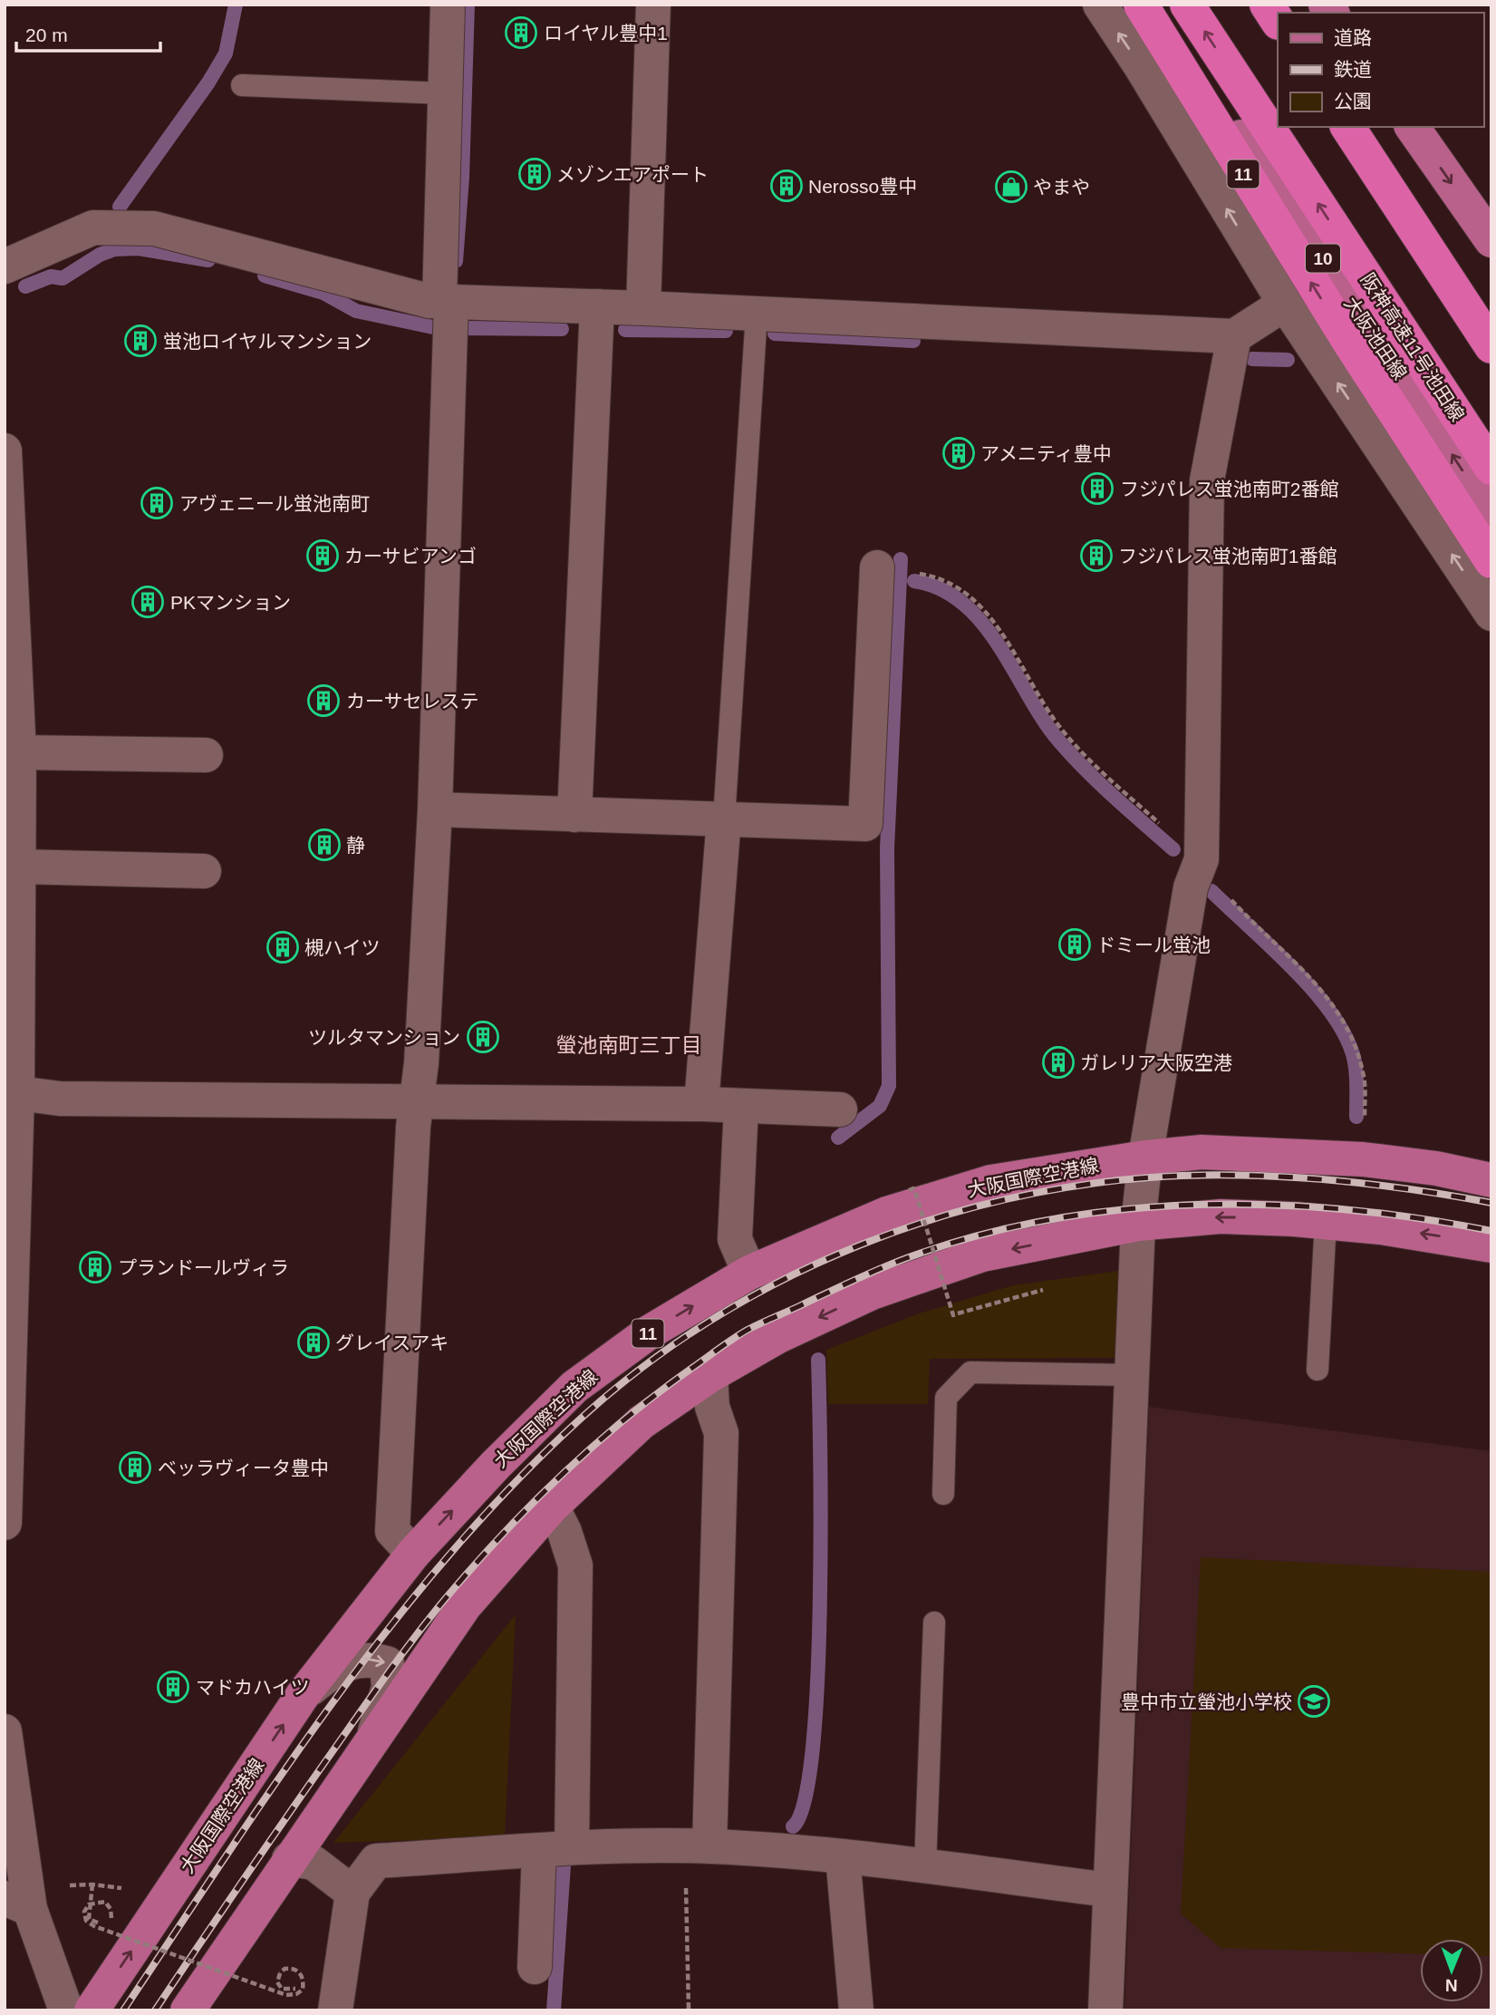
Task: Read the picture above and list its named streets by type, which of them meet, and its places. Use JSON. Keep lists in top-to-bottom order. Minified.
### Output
{"streets":{"highway":["11","阪神高速11号池田線"],"main road":["10","大阪池田線","大阪国際空港線"]},"one_way":["大阪池田線"],"districts":["螢池南町三丁目"],"places":{"building":["ロイヤル豊中1","メゾンエアポート","Nerosso豊中","蛍池ロイヤルマンション","アメニティ豊中","フジパレス蛍池南町2番館","アヴェニール蛍池南町","カーサビアンゴ","フジパレス蛍池南町1番館","PKマンション","カーサセレステ","静","ドミール蛍池","槻ハイツ","ツルタマンション","ガレリア大阪空港","プランドールヴィラ","グレイスアキ","ベッラヴィータ豊中","マドカハイツ"],"shop":["やまや"],"school or university":["豊中市立螢池小学校"]},"legend":["道路","鉄道","公園"],"scale_bar":"20 m","north":"bottom"}
